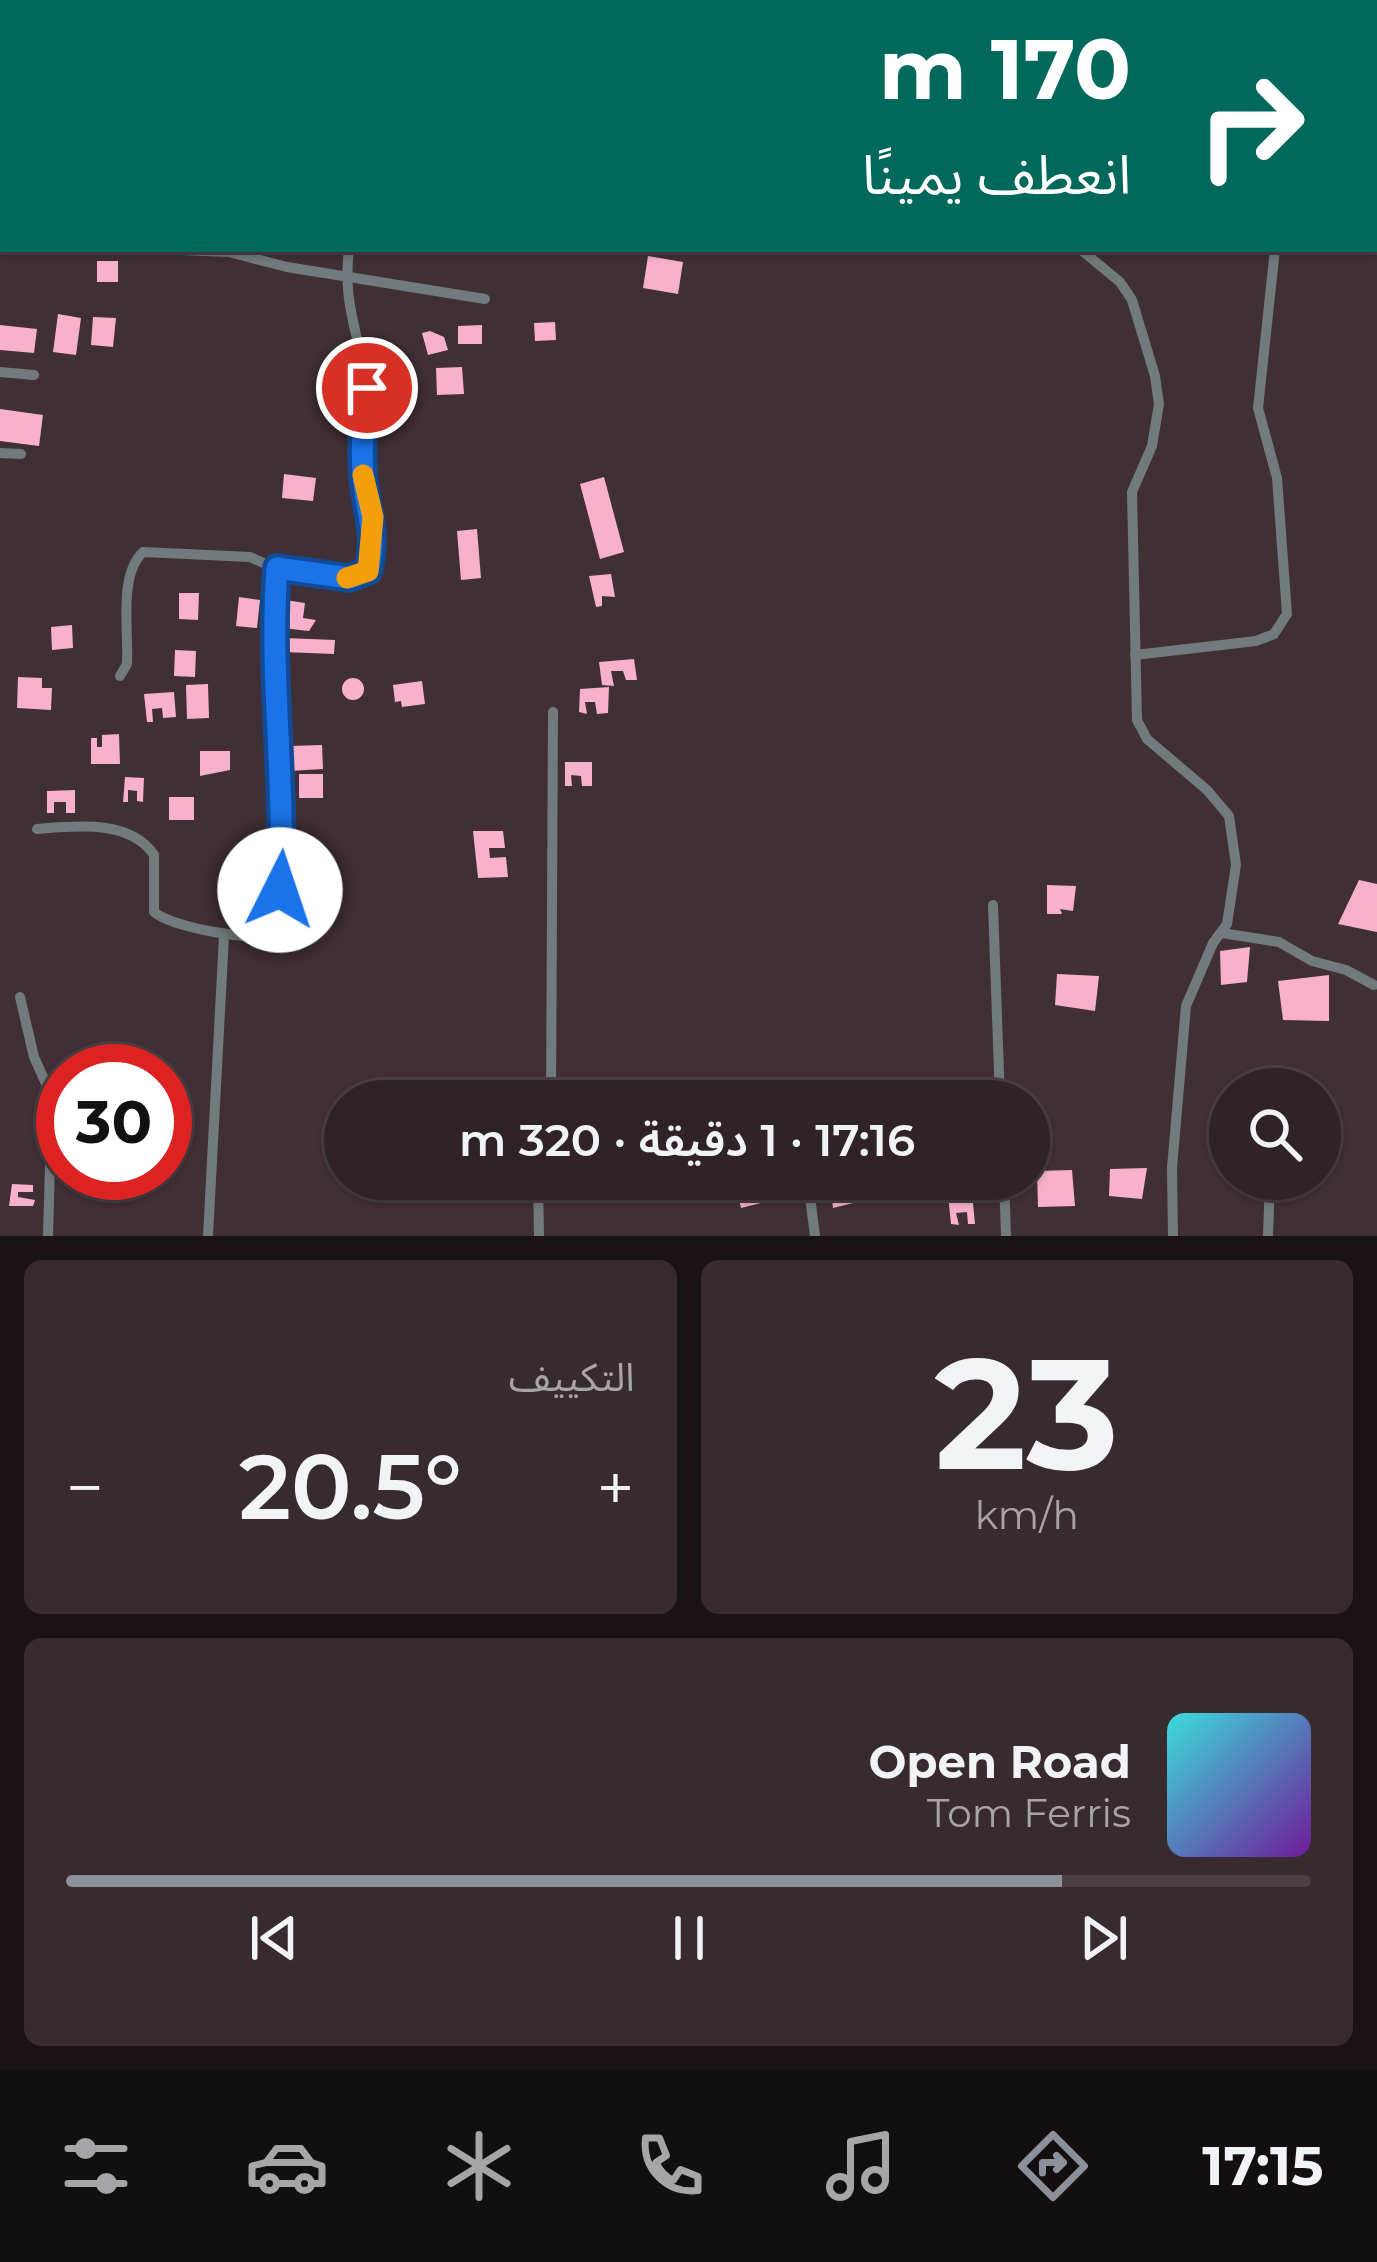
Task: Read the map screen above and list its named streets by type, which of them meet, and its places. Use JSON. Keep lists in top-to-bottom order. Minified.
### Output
{"page":{"turn":["170 m","انعطف يمينًا"],"limit":"30","trip":"17:16 · 1 دقيقة · 320 m","tile":[["23","km/h"],"التكييف"],"heat":["−","20.5°","+"],"song":["Open Road","Tom Ferris"],"tabs":"17:15"}}
